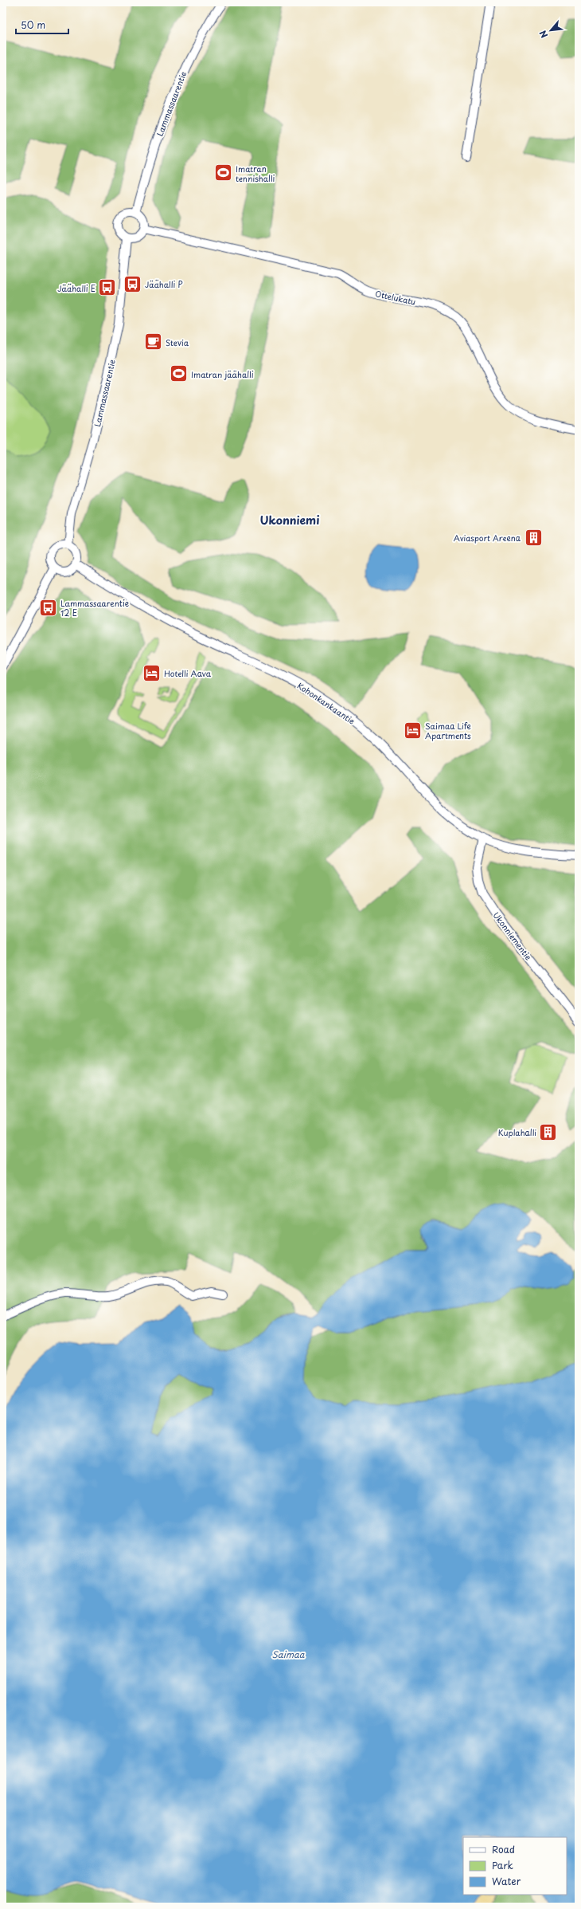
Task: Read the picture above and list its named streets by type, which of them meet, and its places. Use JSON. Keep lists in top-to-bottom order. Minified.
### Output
{"streets":{"street":["Lammassaarentie","Ottelukatu","Kohonkankaantie","Ukonniementie"]},"crossings":[["Lammassaarentie","Ottelukatu"],["Lammassaarentie","Kohonkankaantie"],["Kohonkankaantie","Ukonniementie"]],"districts":["Ukonniemi"],"water":["Saimaa"],"places":{"sports":["Imatran tennishalli","Imatran jäähalli"],"bus stop":["Jäähalli P","Jäähalli E","Lammassaarentie 12 E"],"cafe":["Stevia"],"building":["Aviasport Areena","Kuplahalli"],"hotel":["Hotelli Aava","Saimaa Life Apartments"]},"legend":["Road","Park","Water"],"scale_bar":"50 m","north":"bottom left"}
